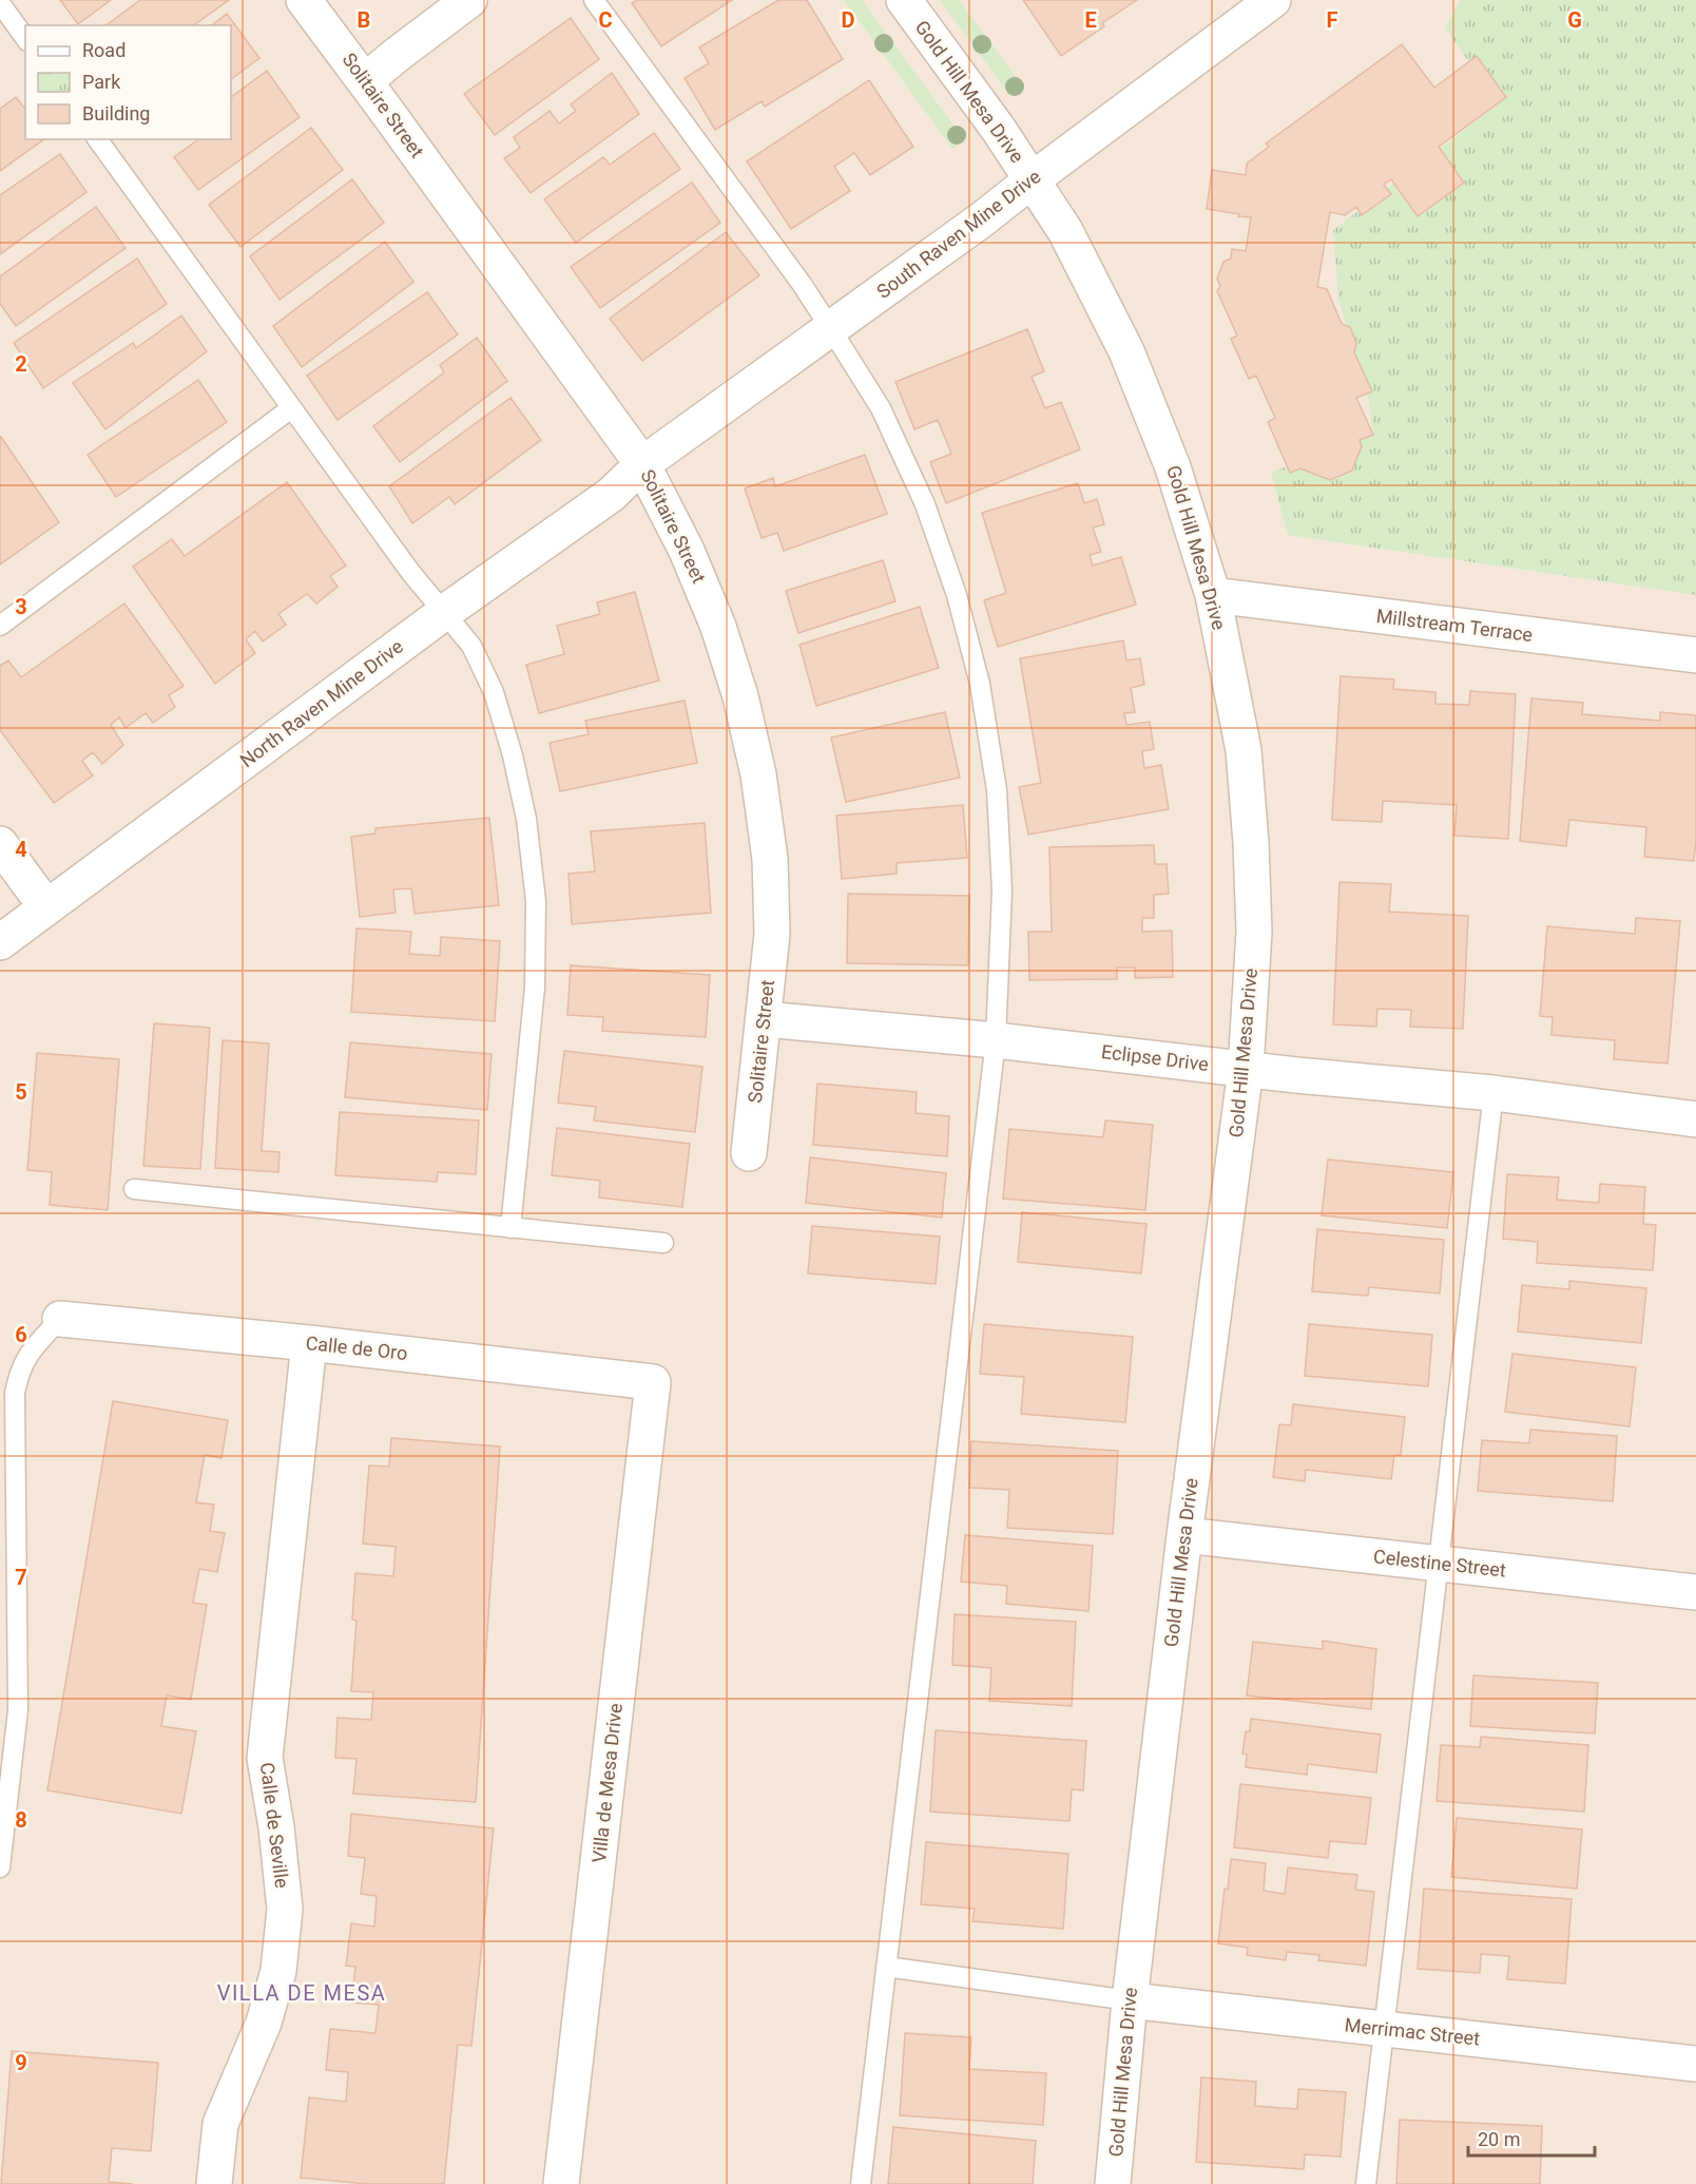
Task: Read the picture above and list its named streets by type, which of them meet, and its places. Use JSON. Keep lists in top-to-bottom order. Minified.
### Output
{"streets":{"street":["Gold Hill Mesa Drive","Solitaire Street","South Raven Mine Drive","Millstream Terrace","North Raven Mine Drive","Eclipse Drive","Calle de Oro","Celestine Street","Villa de Mesa Drive","Calle de Seville","Merrimac Street"]},"crossings":[["Gold Hill Mesa Drive","South Raven Mine Drive"],["Gold Hill Mesa Drive","Millstream Terrace"],["Gold Hill Mesa Drive","Eclipse Drive"],["Gold Hill Mesa Drive","Celestine Street"],["Gold Hill Mesa Drive","Merrimac Street"],["Solitaire Street","South Raven Mine Drive"],["Solitaire Street","North Raven Mine Drive"],["Solitaire Street","Eclipse Drive"],["South Raven Mine Drive","North Raven Mine Drive"],["Calle de Oro","Villa de Mesa Drive"],["Calle de Oro","Calle de Seville"]],"districts":["VILLA DE MESA"],"legend":["Road","Park","Building"],"scale_bar":"20 m","grid":{"columns":["B","C","D","E","F","G"],"rows":["2","3","4","5","6","7","8","9"]}}
